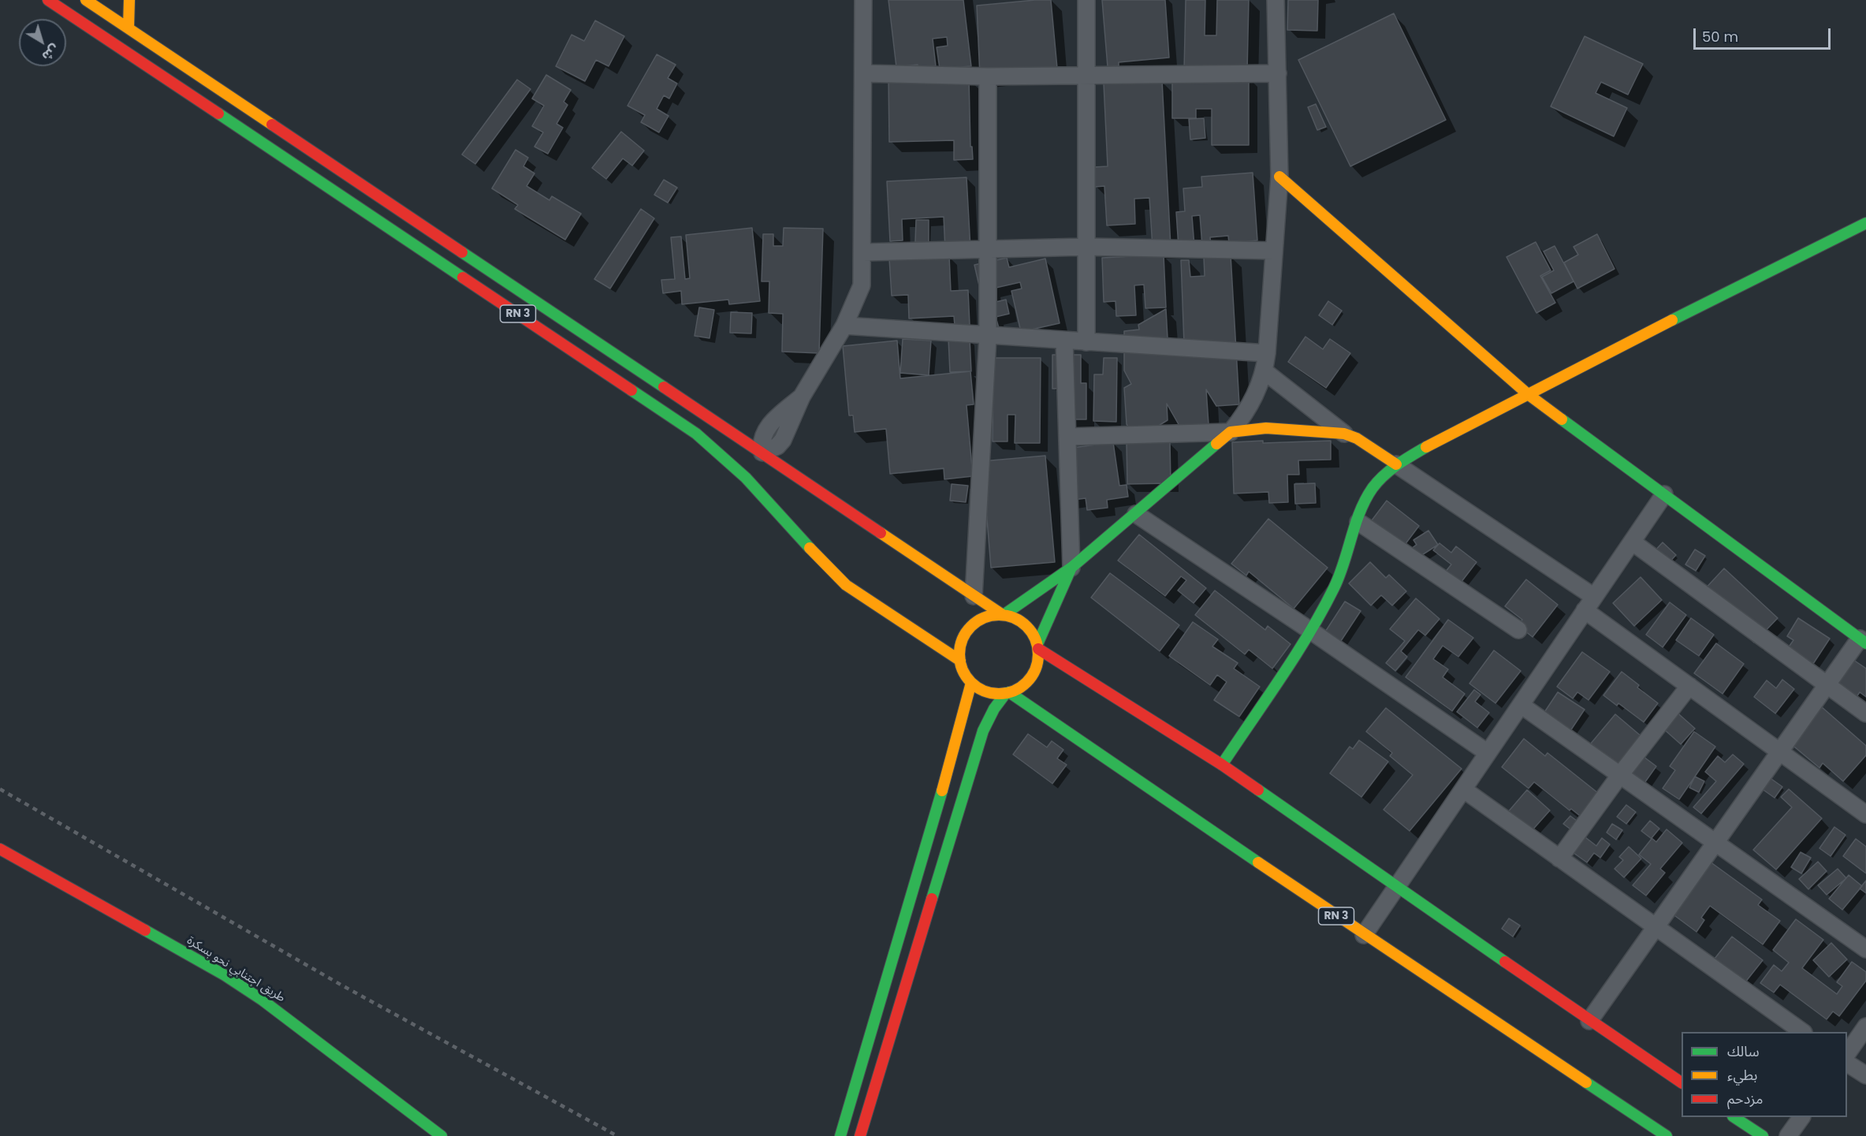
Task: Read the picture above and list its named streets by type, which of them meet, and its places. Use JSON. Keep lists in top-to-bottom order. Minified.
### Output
{"streets":{"main road":["RN 3","طريق اجتنابي نحو بسكرة"]},"legend":["سالك","بطيء","مزدحم"],"scale_bar":"50 m","north":"bottom right"}
